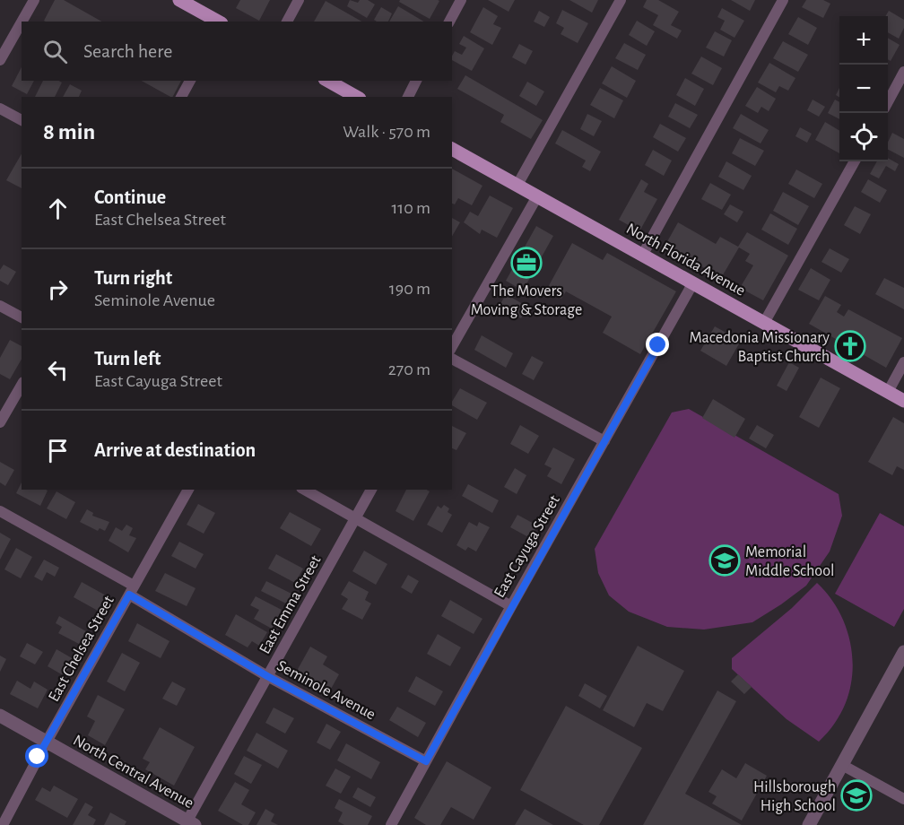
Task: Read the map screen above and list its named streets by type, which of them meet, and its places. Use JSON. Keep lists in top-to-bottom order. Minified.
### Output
{"streets":{"main road":["North Florida Avenue"],"street":["East Cayuga Street","East Emma Street","East Chelsea Street","Seminole Avenue","North Central Avenue"]},"crossings":[["North Florida Avenue","East Cayuga Street"],["East Cayuga Street","Seminole Avenue"],["East Emma Street","Seminole Avenue"],["East Emma Street","North Central Avenue"],["East Chelsea Street","Seminole Avenue"],["East Chelsea Street","North Central Avenue"]],"places":{"office":["The Movers Moving & Storage"],"church":["Macedonia Missionary Baptist Church"],"school or university":["Memorial Middle School","Hillsborough High School"]},"page":{"map_buttons":["+","−"],"search":"Search here","heading":["8 min","Walk · 570 m"],"list":[["Continue","East Chelsea Street","110 m"],["Turn right","Seminole Avenue","190 m"],["Turn left","East Cayuga Street","270 m"],"Arrive at destination"]}}
